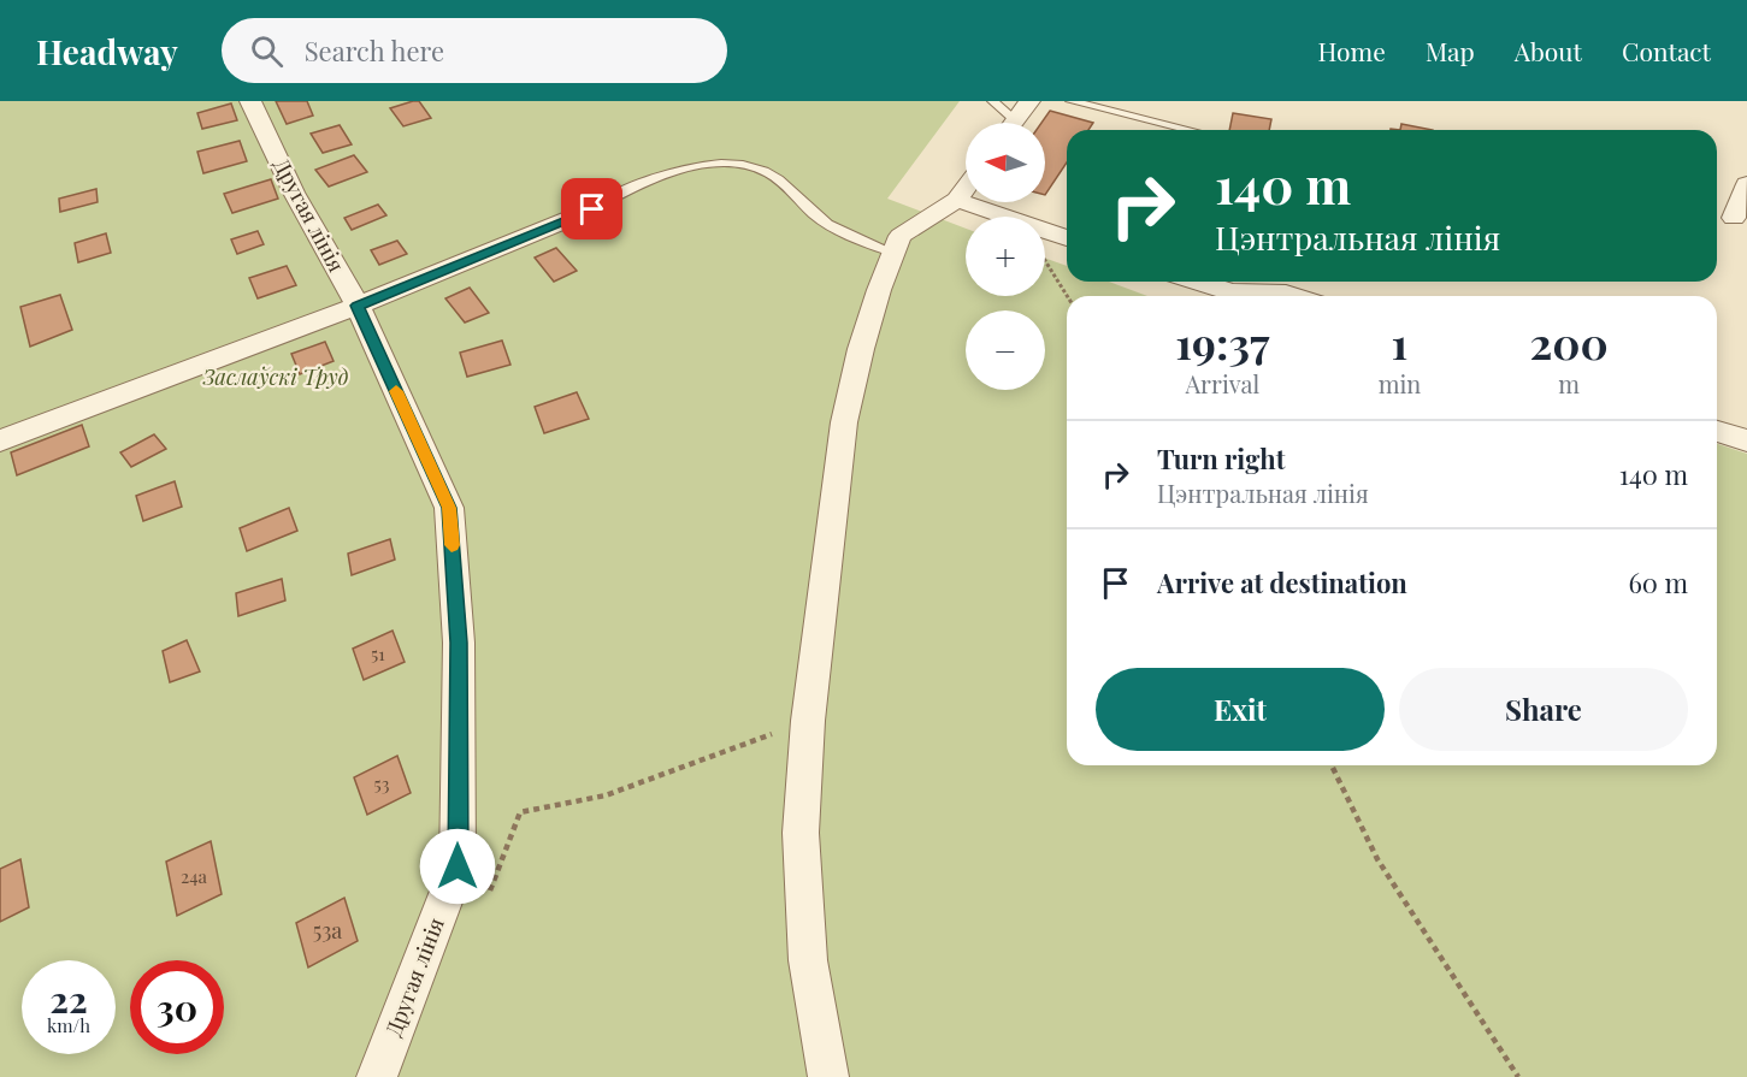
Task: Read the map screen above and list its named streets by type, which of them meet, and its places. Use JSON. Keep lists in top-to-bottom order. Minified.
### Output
{"streets":{"street":["Другая лінія"]},"parks":["Заслаўскі Труд"],"house_numbers":["51","53","24а","53а"],"north":"left","page":{"header":"Headway","search":"Search here","nav":["Home","Map","About","Contact"],"map_buttons":["+","−"],"turn":["140 m","Цэнтральная лінія"],"eta":["19:37","Arrival","1","min","200","m"],"list":[{"name":"Turn right","note":"Цэнтральная лінія","value":"140 m"},{"name":"Arrive at destination","value":"60 m"}],"buttons":["Exit","Share"],"speed":"22 km/h","limit":"30"}}
